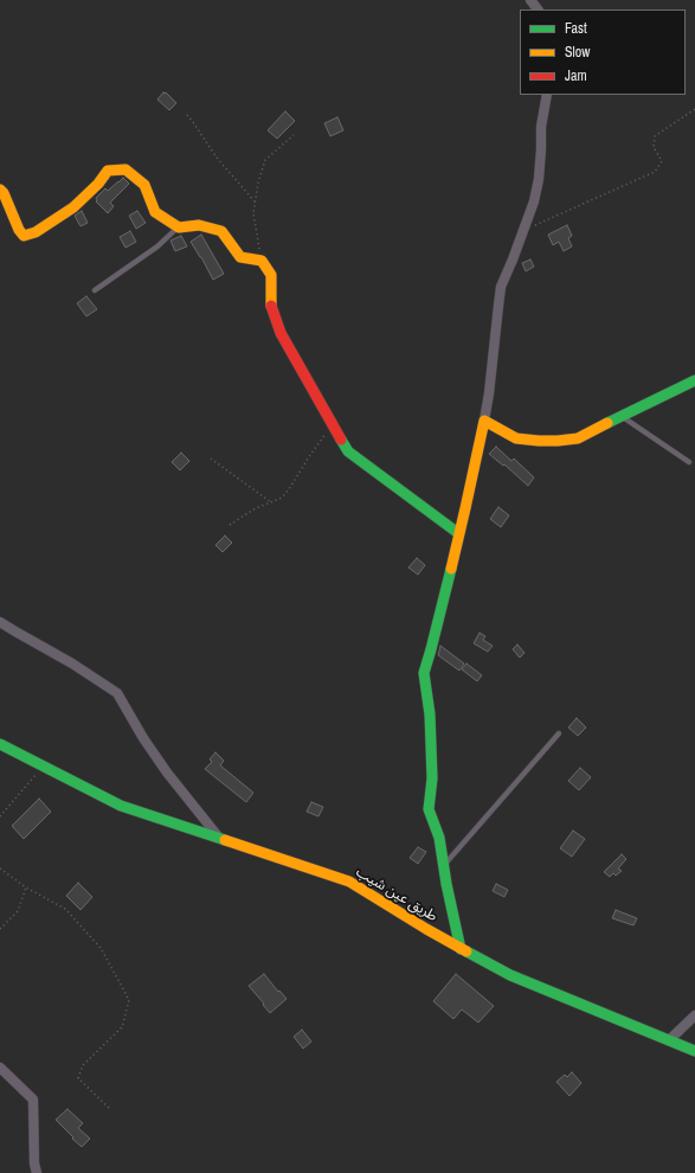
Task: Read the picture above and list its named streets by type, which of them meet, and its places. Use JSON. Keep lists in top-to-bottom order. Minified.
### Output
{"streets":{"street":["طريق عين شيب"]},"legend":["Fast","Slow","Jam"]}
